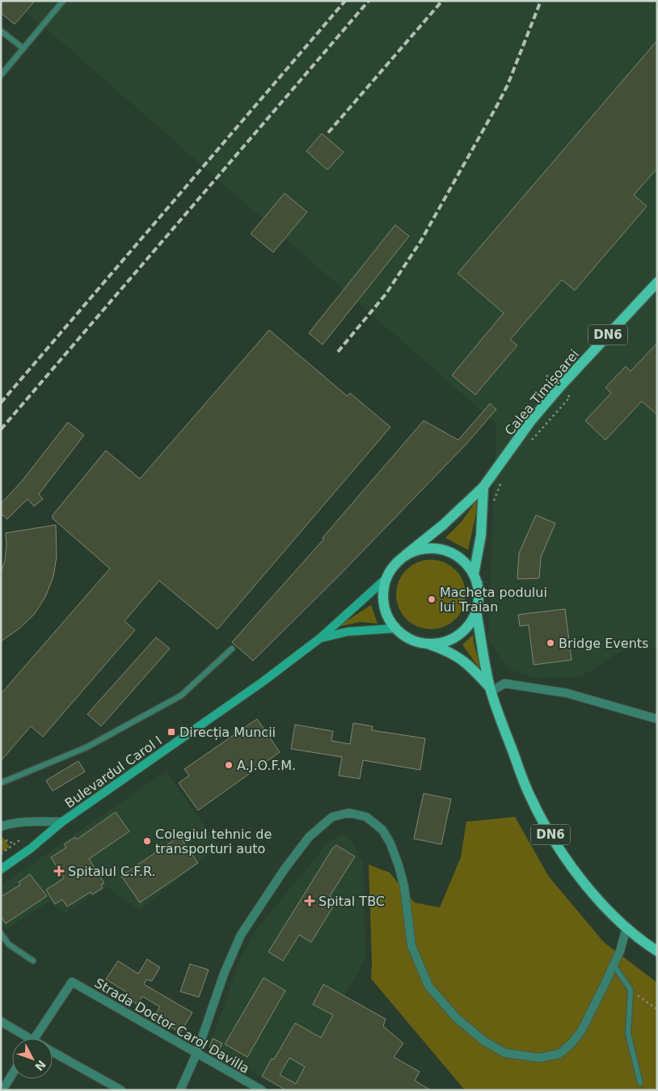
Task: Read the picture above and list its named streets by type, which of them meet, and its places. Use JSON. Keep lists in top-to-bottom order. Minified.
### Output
{"streets":{"main road":["DN6","Calea Timișoarei","Bulevardul Carol I"],"street":["Strada Doctor Carol Davilla"]},"crossings":[["DN6","Calea Timișoarei"],["DN6","Bulevardul Carol I"],["Calea Timișoarei","Bulevardul Carol I"]],"places":{"other":["Macheta podului lui Traian","Bridge Events","A.J.O.F.M.","Colegiul tehnic de transporturi auto"],"transit":["Direcția Muncii"],"health":["Spitalul C.F.R.","Spital TBC"]},"north":"bottom right"}
